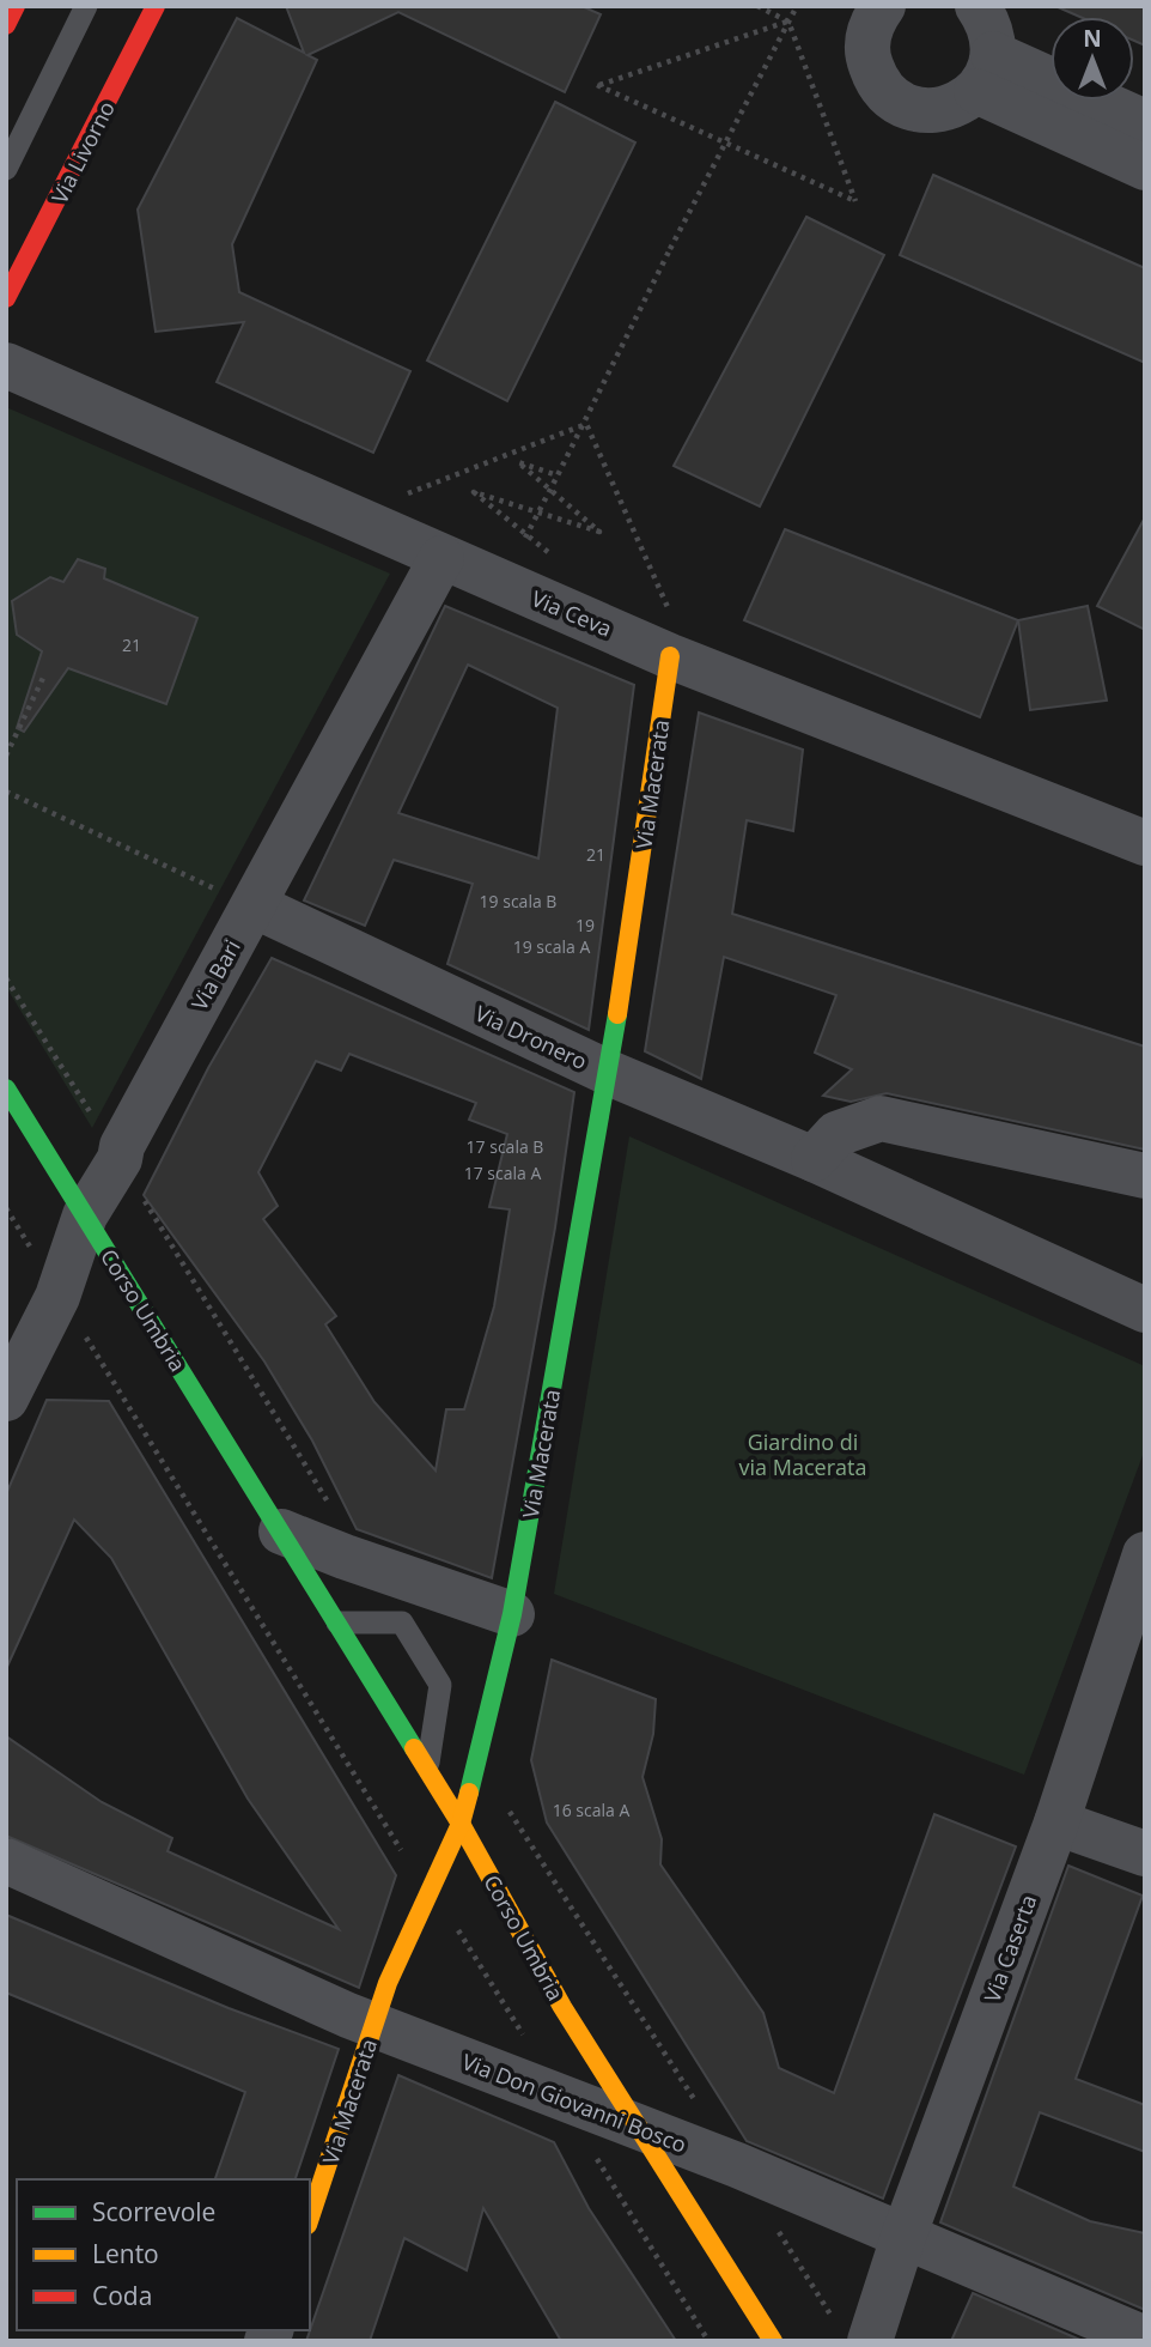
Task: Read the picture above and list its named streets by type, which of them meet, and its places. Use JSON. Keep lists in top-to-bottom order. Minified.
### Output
{"streets":{"main road":["Via Livorno","Via Macerata","Corso Umbria"],"street":["Via Ceva","Via Bari","Via Dronero","Via Caserta","Via Don Giovanni Bosco"]},"crossings":[["Via Ceva","Via Macerata"],["Via Ceva","Via Bari"],["Via Macerata","Via Dronero"],["Via Macerata","Corso Umbria"],["Via Macerata","Via Don Giovanni Bosco"],["Via Bari","Via Dronero"],["Via Bari","Corso Umbria"],["Corso Umbria","Via Don Giovanni Bosco"],["Via Caserta","Via Don Giovanni Bosco"]],"parks":["Giardino di via Macerata"],"house_numbers":["21","21","19 scala B","19","19 scala A","17 scala B","17 scala A","16 scala A"],"legend":["Scorrevole","Lento","Coda"],"north":"top"}
